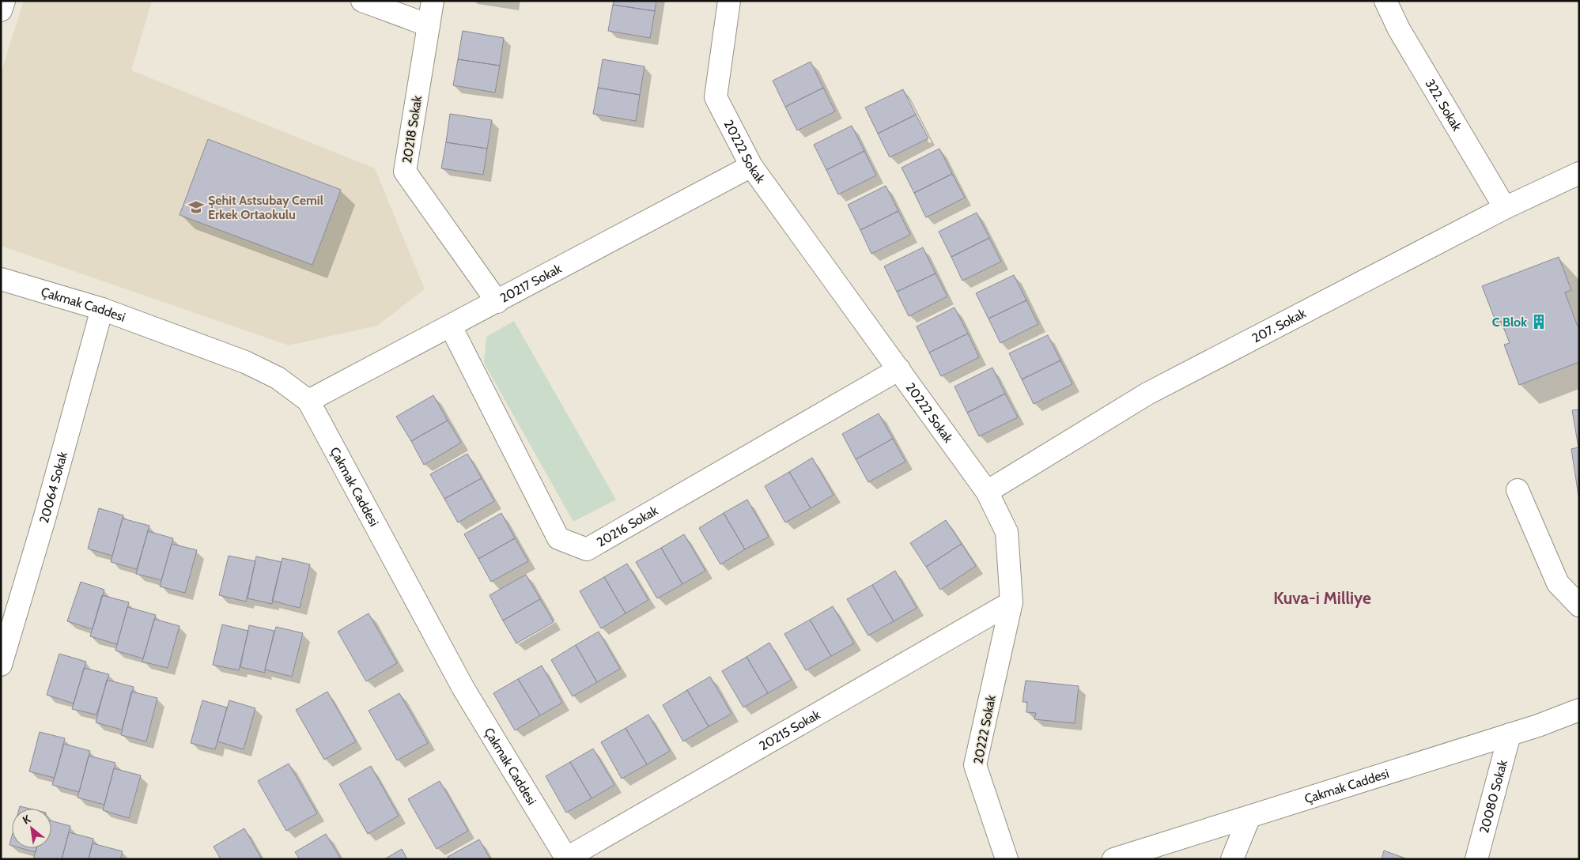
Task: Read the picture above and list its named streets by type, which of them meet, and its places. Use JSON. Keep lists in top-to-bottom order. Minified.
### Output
{"streets":{"street":["322. Sokak","20218 Sokak","20222 Sokak","20217 Sokak","Çakmak Caddesi","207. Sokak","20064 Sokak","20216 Sokak","20215 Sokak","20080 Sokak"]},"crossings":[["322. Sokak","207. Sokak"],["20218 Sokak","20217 Sokak"],["20222 Sokak","20217 Sokak"],["20222 Sokak","207. Sokak"],["20222 Sokak","20216 Sokak"],["20222 Sokak","20215 Sokak"],["20217 Sokak","Çakmak Caddesi"],["20217 Sokak","20216 Sokak"],["Çakmak Caddesi","20064 Sokak"],["Çakmak Caddesi","20215 Sokak"],["Çakmak Caddesi","20080 Sokak"]],"districts":["Kuva-i̇ Milliye"],"places":{"school or university":["Şehit Astsubay Cemil Erkek Ortaokulu"],"building":["C Blok"]},"north":"top left"}
